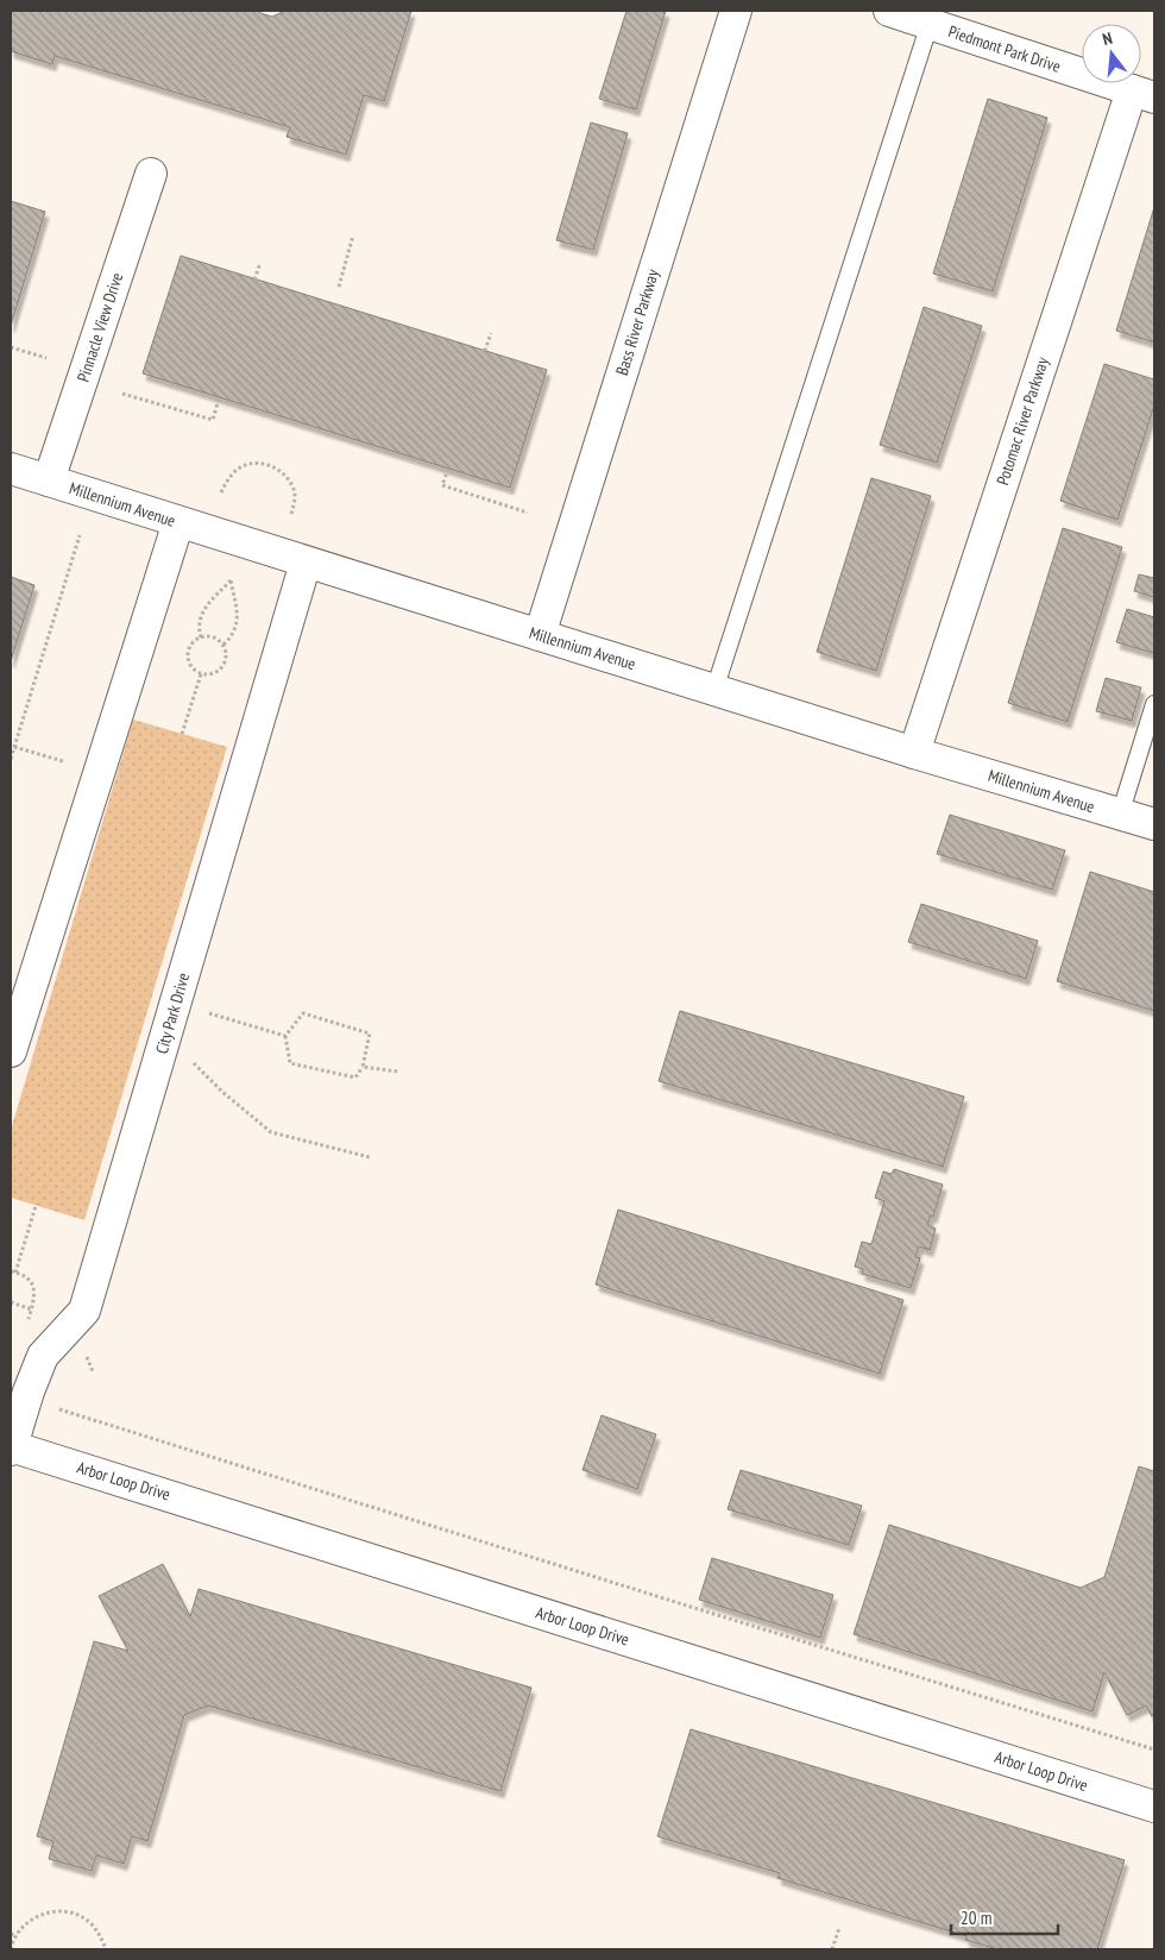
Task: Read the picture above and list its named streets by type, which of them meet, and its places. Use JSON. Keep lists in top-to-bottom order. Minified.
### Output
{"streets":{"street":["Piedmont Park Drive","Bass River Parkway","Pinnacle View Drive","Potomac River Parkway","Millennium Avenue","City Park Drive","Arbor Loop Drive"]},"crossings":[["Piedmont Park Drive","Potomac River Parkway"],["Bass River Parkway","Millennium Avenue"],["Pinnacle View Drive","Millennium Avenue"],["Potomac River Parkway","Millennium Avenue"],["Millennium Avenue","City Park Drive"],["City Park Drive","Arbor Loop Drive"]],"scale_bar":"20 m","north":"top"}
